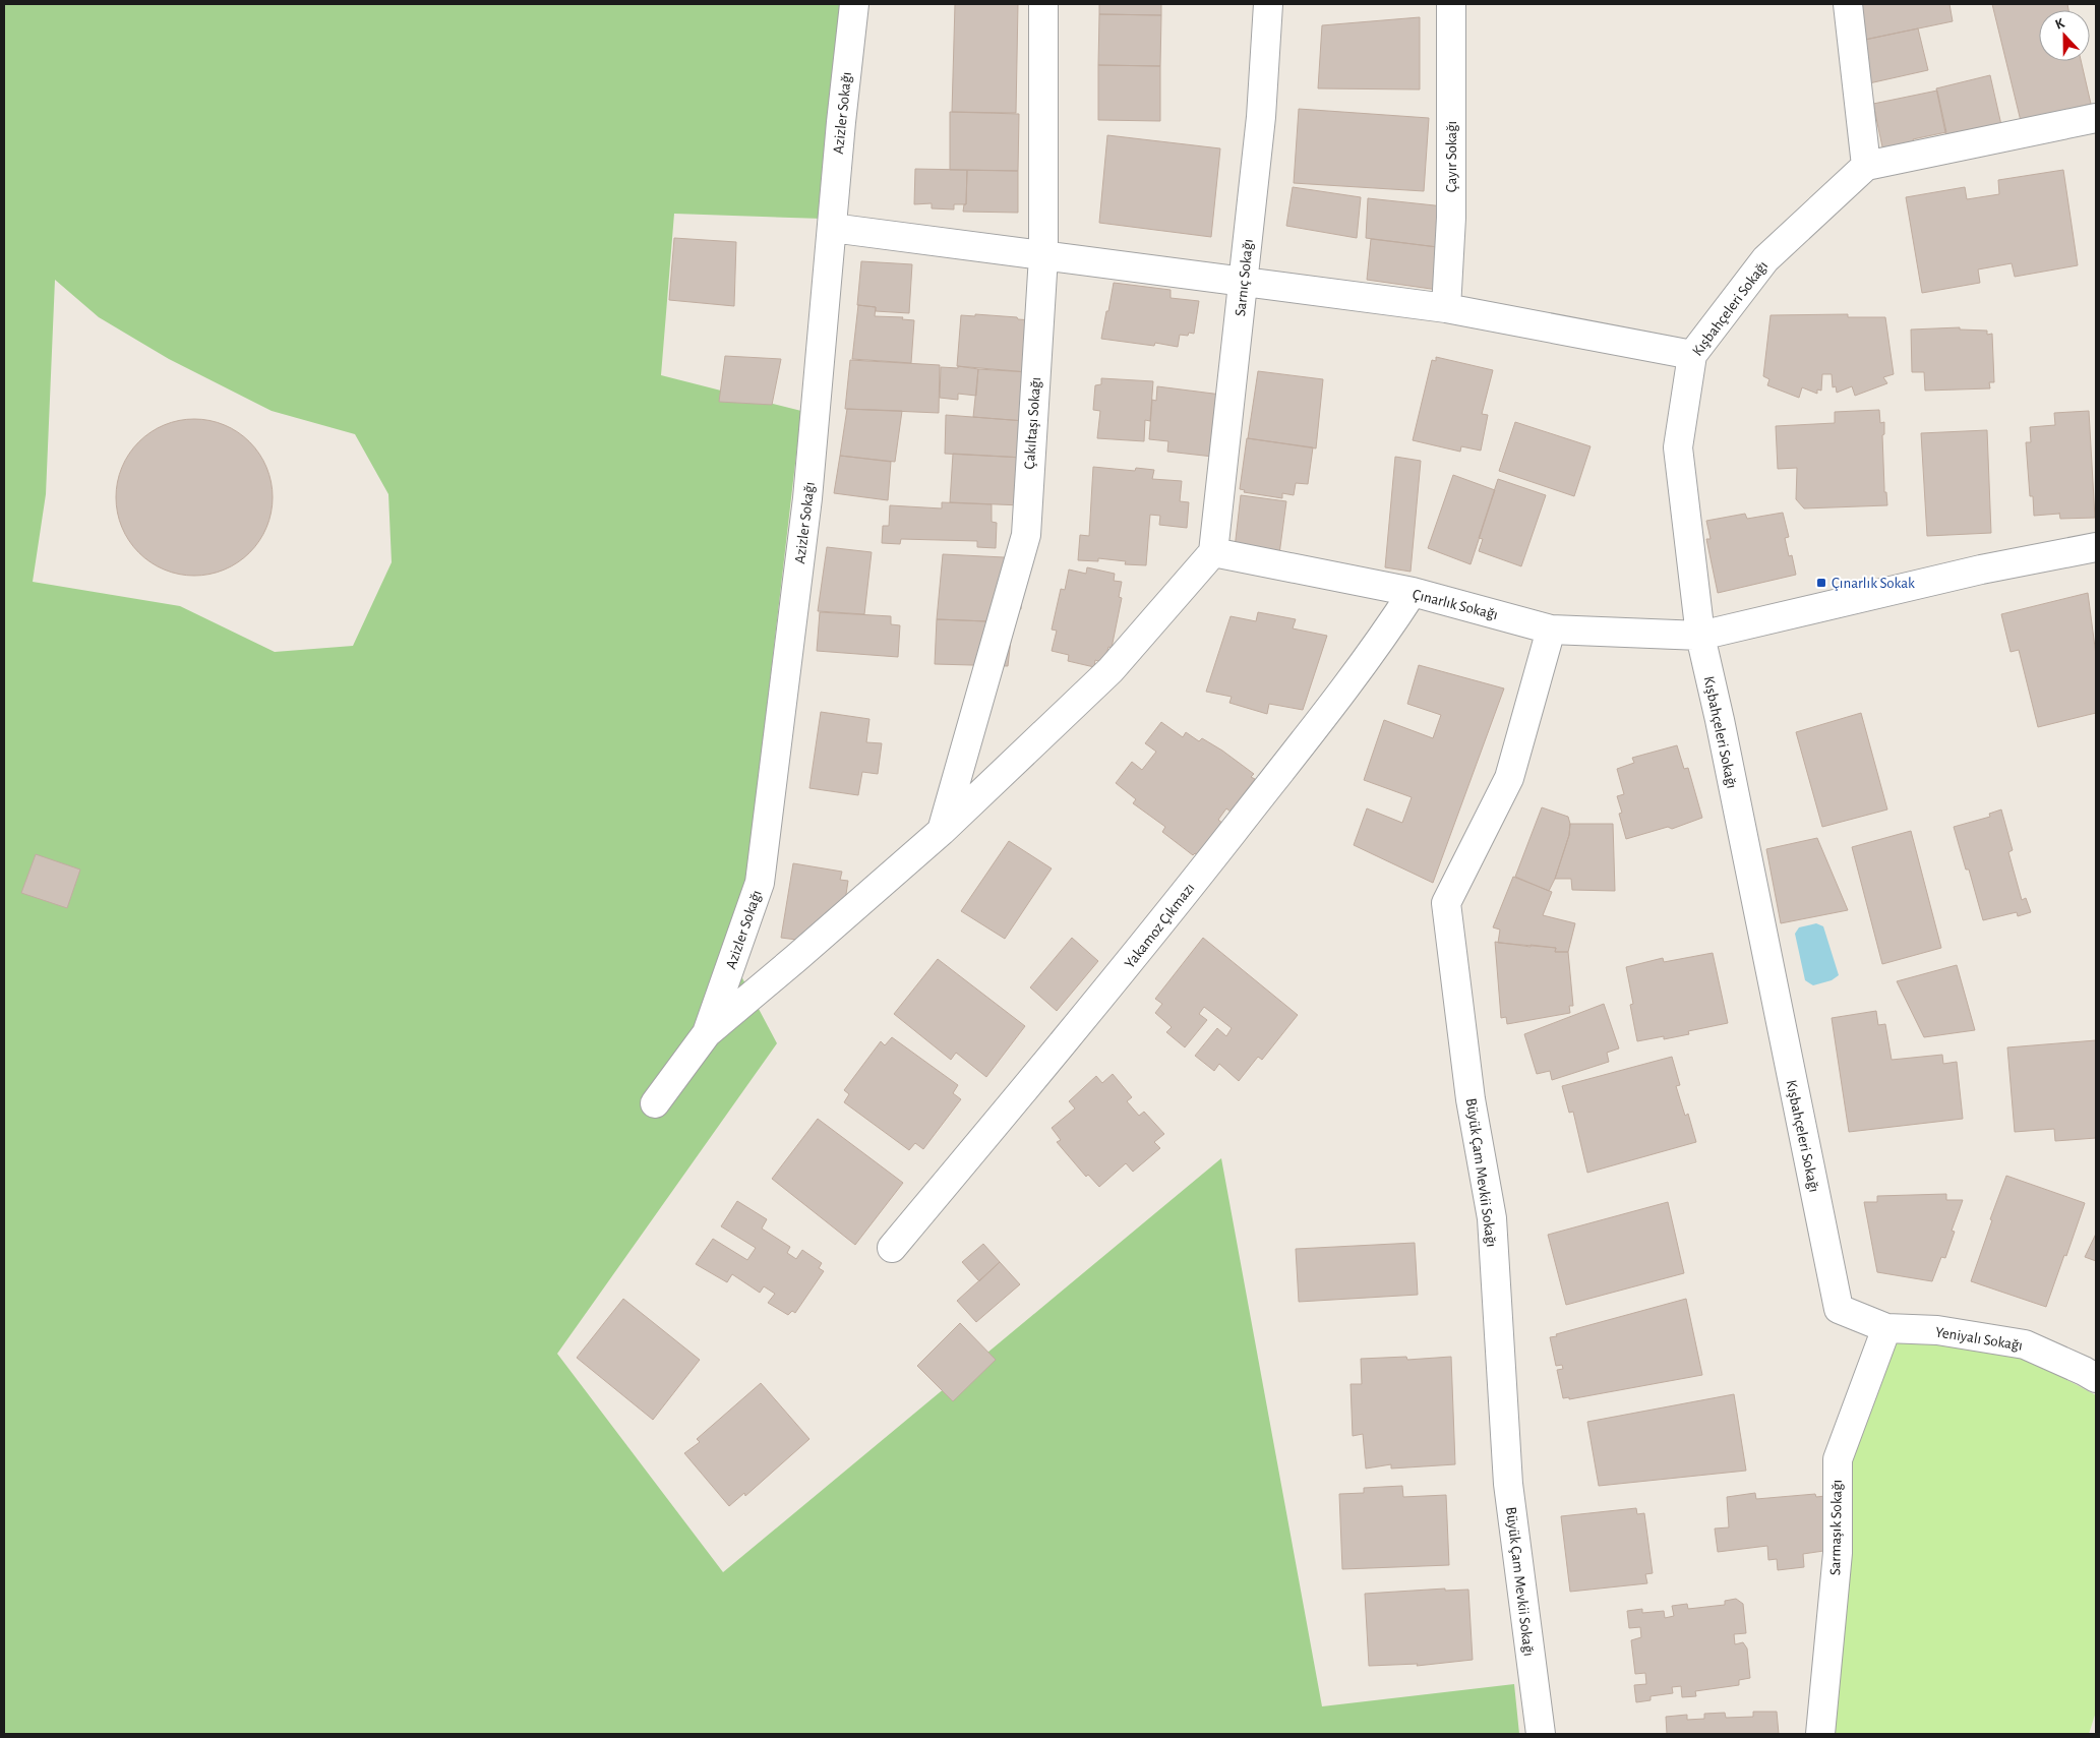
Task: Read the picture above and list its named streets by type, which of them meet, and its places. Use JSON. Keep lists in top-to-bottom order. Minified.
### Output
{"streets":{"street":["Azizler Sokağı","Çayır Sokağı","Sarnıç Sokağı","Kışbahçeleri Sokağı","Çakıltaşı Sokağı","Çınarlık Sokağı","Yakamoz Çıkmazı","Büyük Çam Mevkii Sokağı","Yeniyalı Sokağı","Sarmaşık Sokağı"]},"crossings":[["Azizler Sokağı","Sarnıç Sokağı"],["Azizler Sokağı","Çakıltaşı Sokağı"],["Azizler Sokağı","Çınarlık Sokağı"],["Sarnıç Sokağı","Çınarlık Sokağı"],["Kışbahçeleri Sokağı","Çınarlık Sokağı"],["Kışbahçeleri Sokağı","Yeniyalı Sokağı"],["Kışbahçeleri Sokağı","Sarmaşık Sokağı"],["Çınarlık Sokağı","Yakamoz Çıkmazı"],["Çınarlık Sokağı","Büyük Çam Mevkii Sokağı"],["Yeniyalı Sokağı","Sarmaşık Sokağı"]],"places":{"transit":["Çınarlık Sokak"]},"north":"top"}
